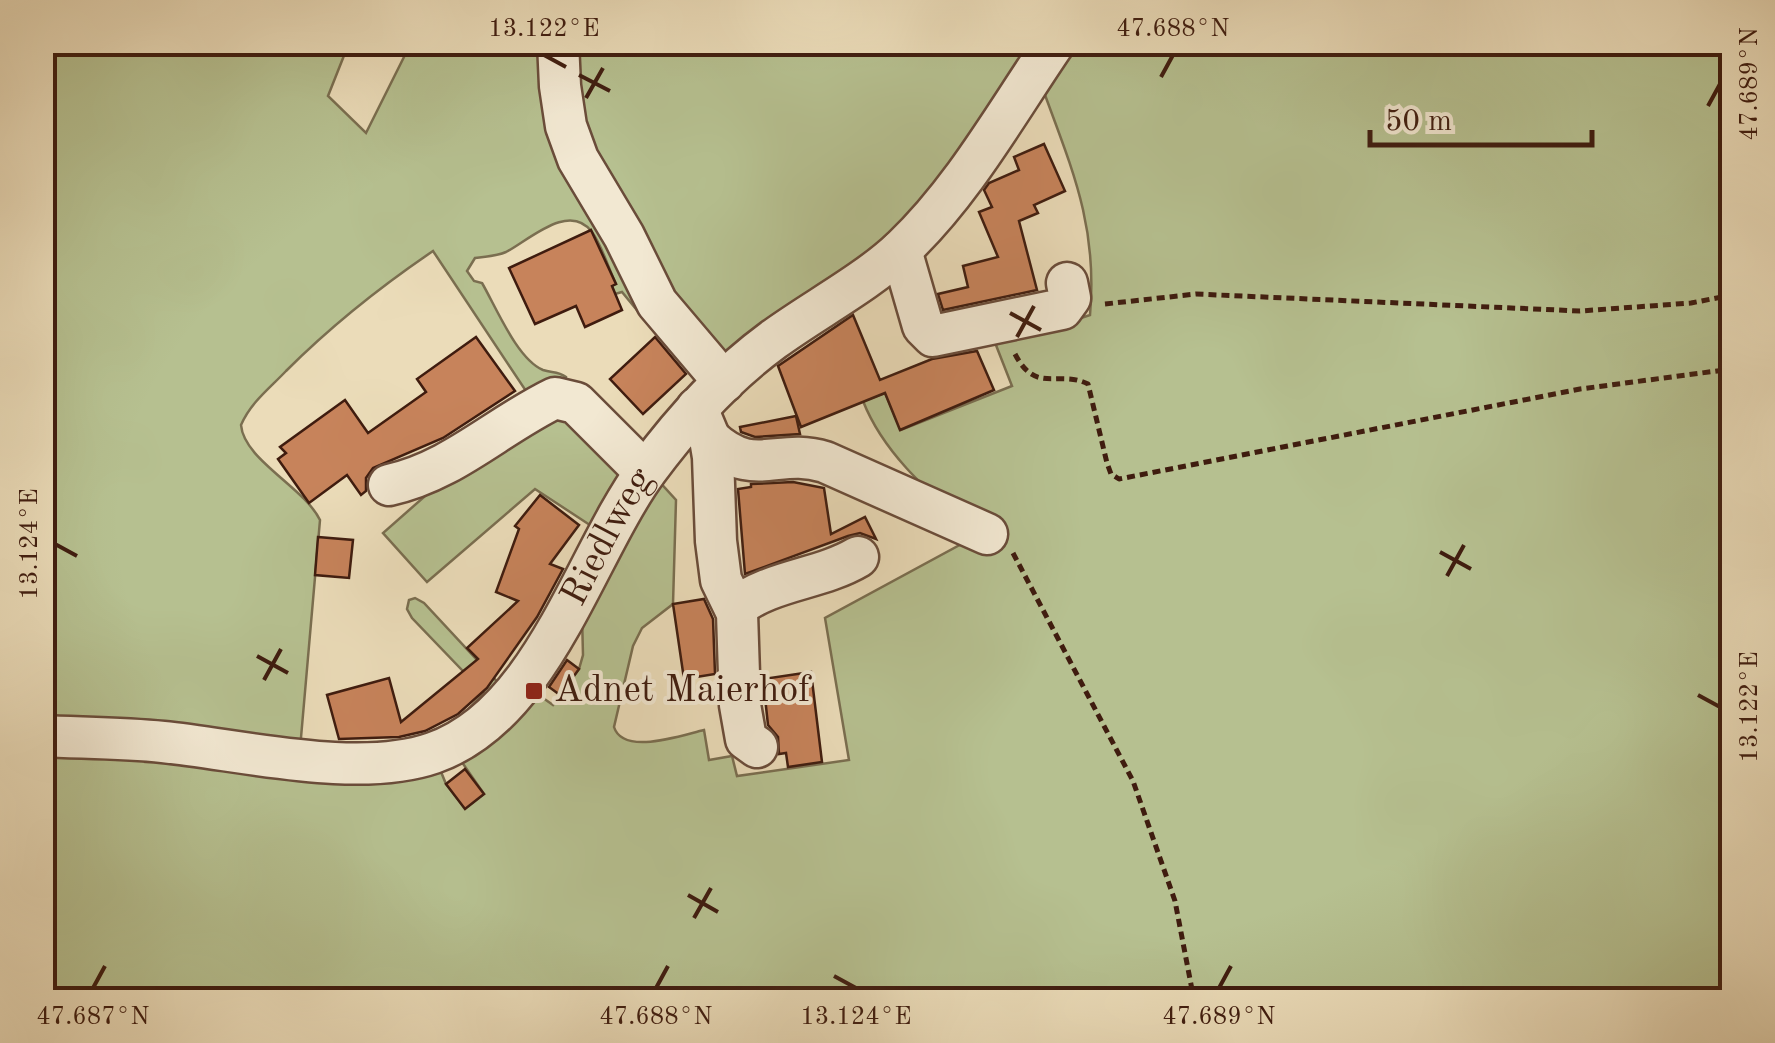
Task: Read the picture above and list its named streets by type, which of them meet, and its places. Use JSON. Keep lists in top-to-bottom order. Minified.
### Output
{"streets":{"street":["Riedlweg"]},"places":{"transit":["Adnet Maierhof"]},"scale_bar":"50 m","coordinates":["13.122°E","47.688°N","47.689°N","13.124°E","47.687°N"]}
